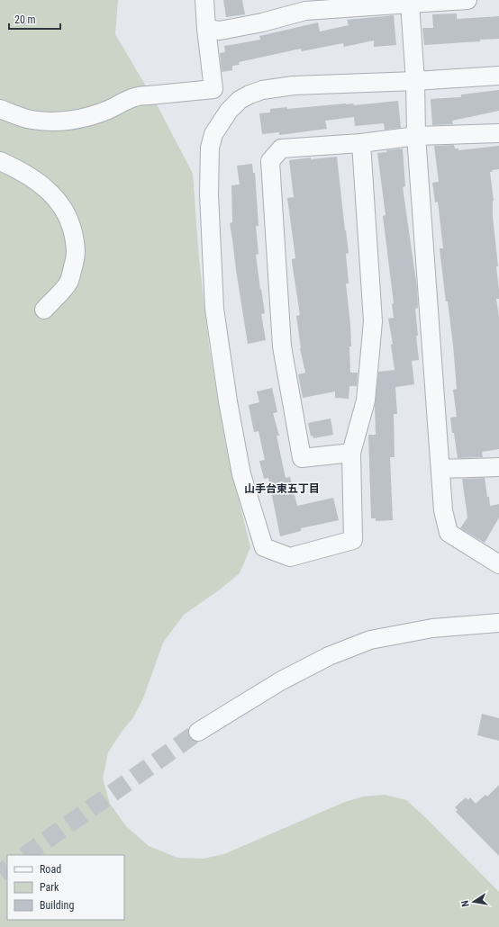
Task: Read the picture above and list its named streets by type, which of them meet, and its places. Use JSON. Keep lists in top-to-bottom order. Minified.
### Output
{"districts":["山手台東五丁目"],"legend":["Road","Park","Building"],"scale_bar":"20 m","north":"left"}
